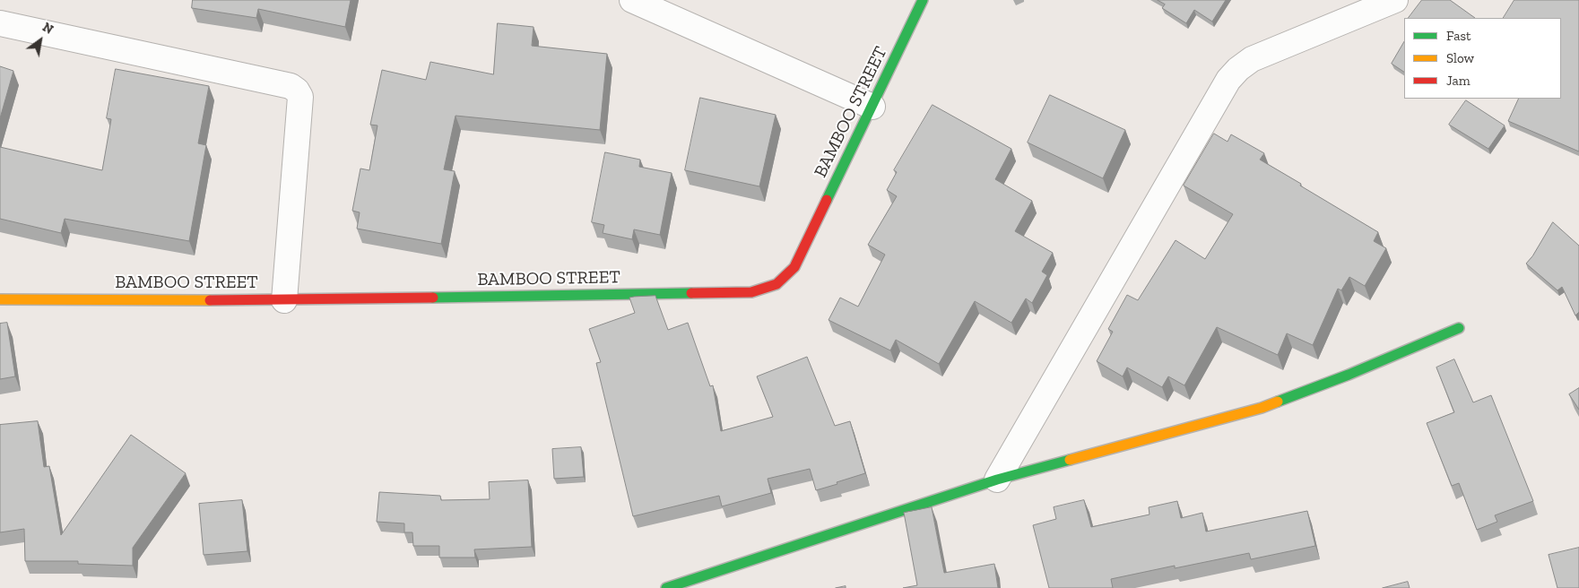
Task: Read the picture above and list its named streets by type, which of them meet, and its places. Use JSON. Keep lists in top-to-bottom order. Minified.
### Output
{"streets":{"street":["BAMBOO STREET"]},"legend":["Fast","Slow","Jam"],"north":"top right"}
